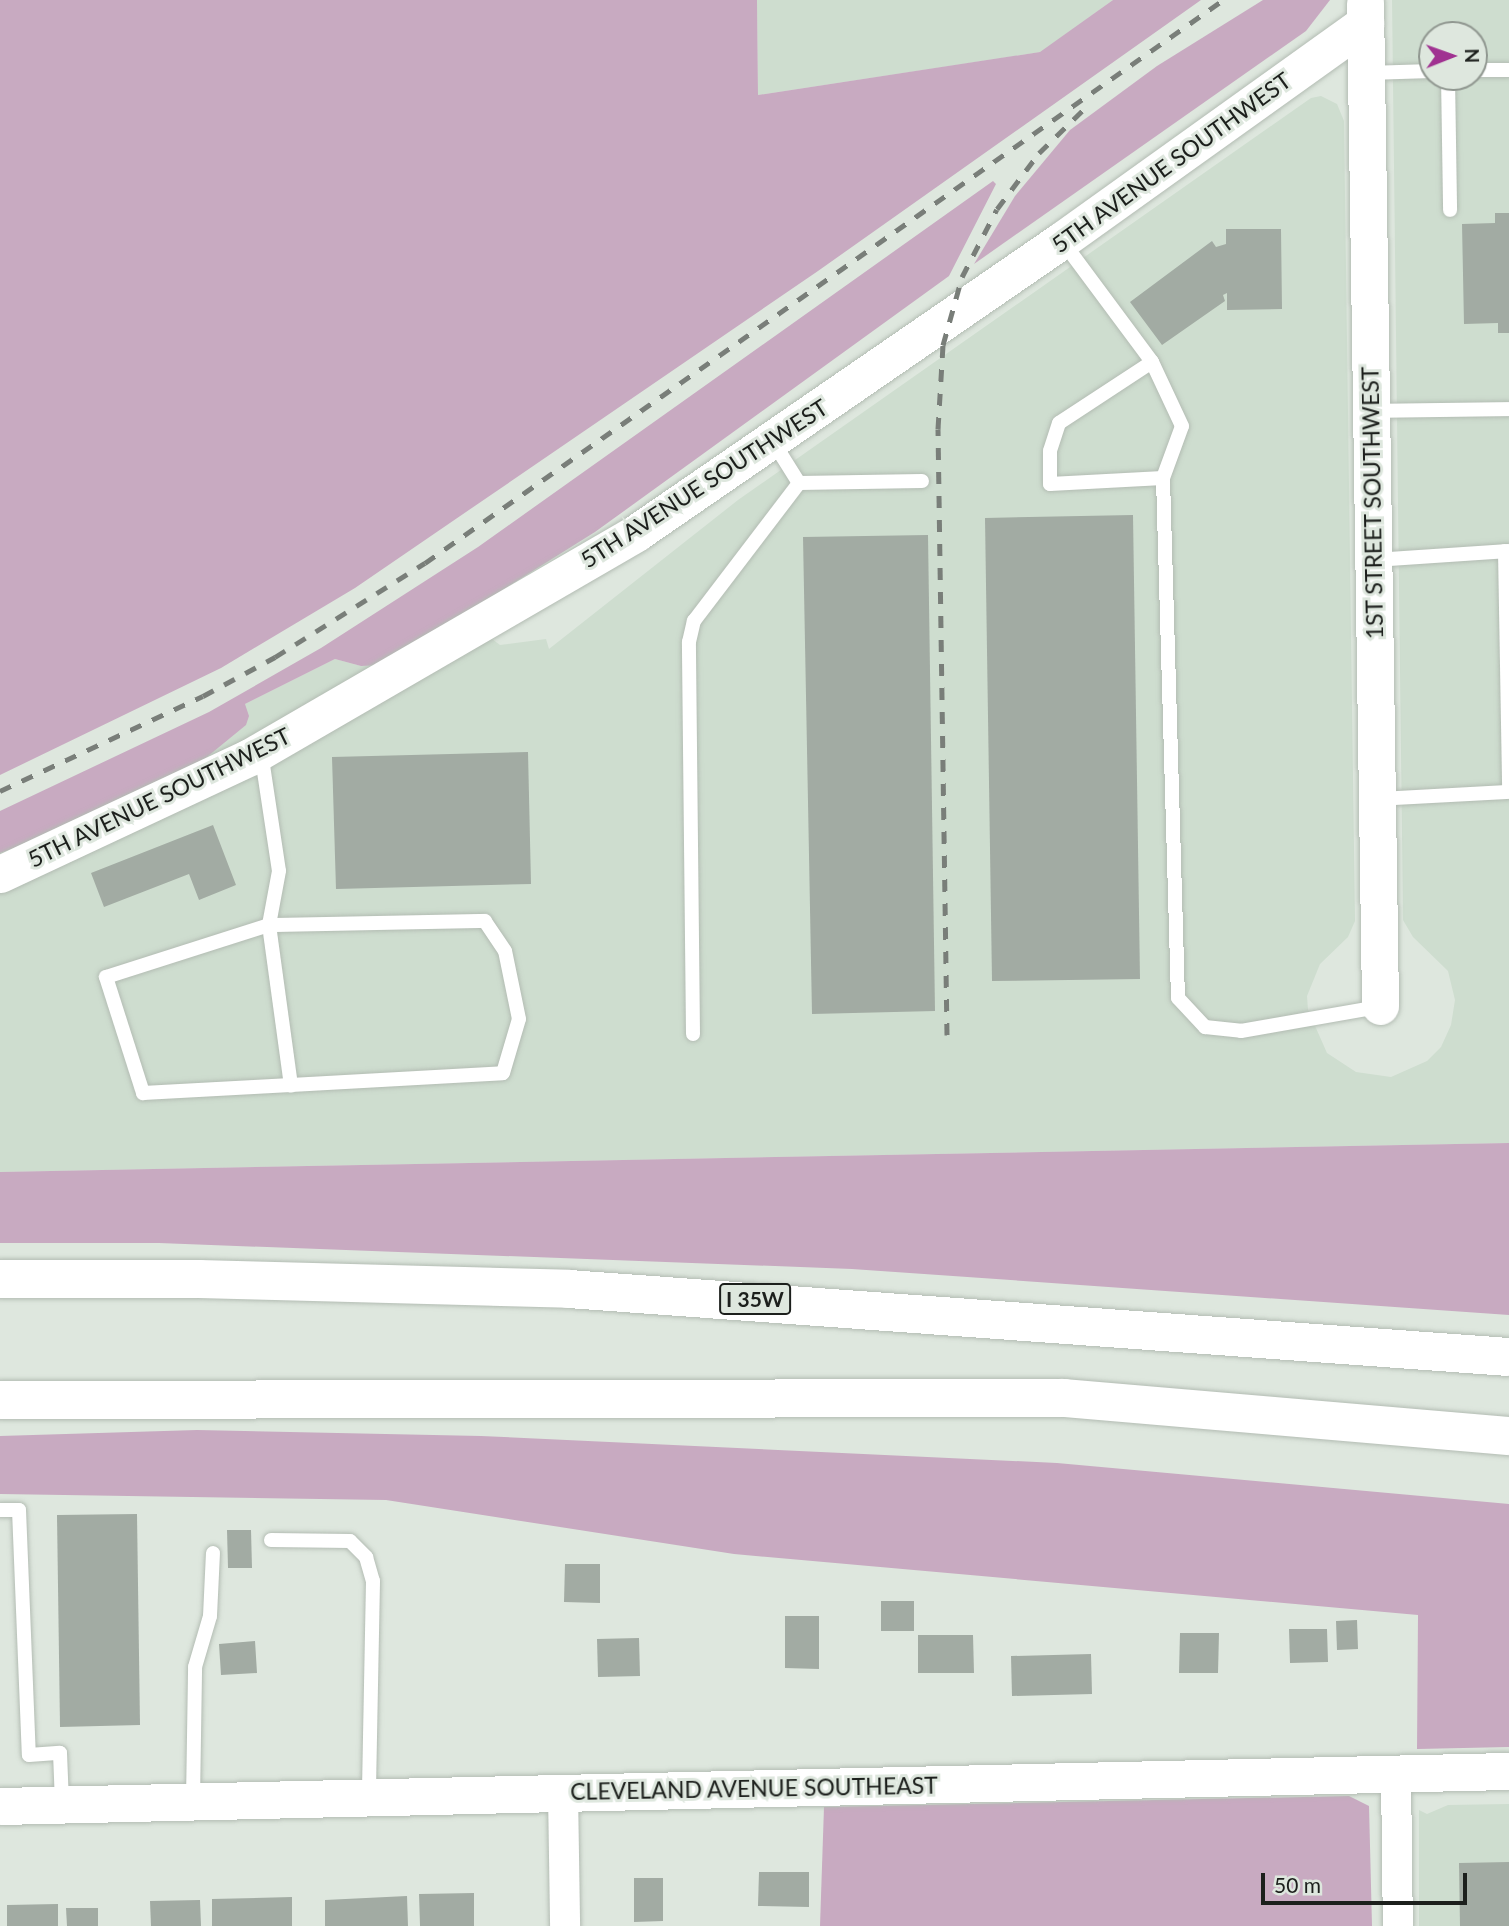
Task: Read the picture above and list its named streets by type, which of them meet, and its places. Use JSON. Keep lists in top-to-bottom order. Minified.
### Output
{"streets":{"highway":["I 35W"],"street":["5TH AVENUE SOUTHWEST","1ST STREET SOUTHWEST","CLEVELAND AVENUE SOUTHEAST"]},"crossings":[["5TH AVENUE SOUTHWEST","1ST STREET SOUTHWEST"]],"scale_bar":"50 m","north":"right"}
